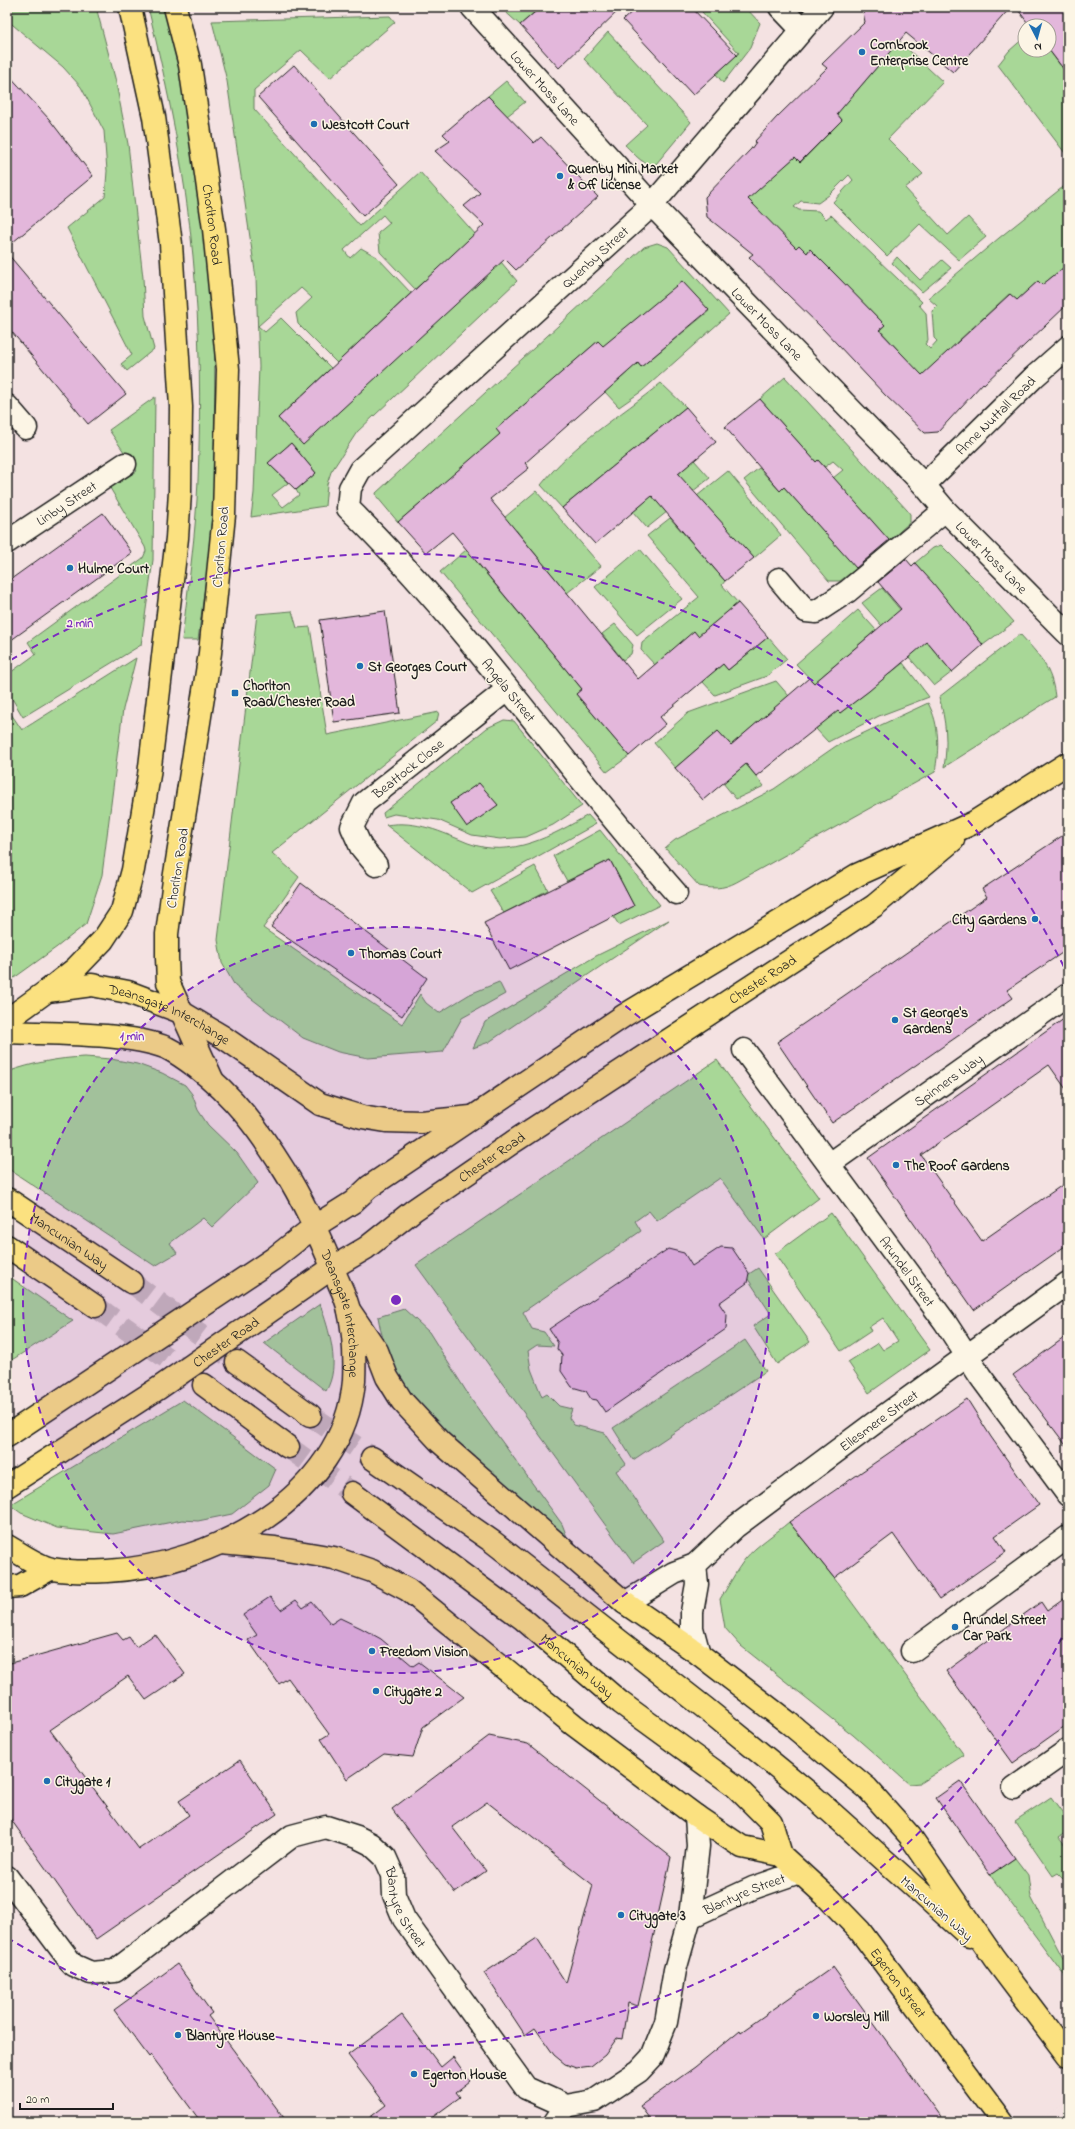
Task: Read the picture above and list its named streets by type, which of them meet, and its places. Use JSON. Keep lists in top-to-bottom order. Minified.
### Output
{"streets":{"main road":["Chorlton Road","Chester Road","Deansgate Interchange","Mancunian Way","Egerton Street"],"street":["Lower Moss Lane","Quenby Street","Anne Nuttall Road","Linby Street","Angela Street","Beattock Close","Spinners Way","Arundel Street","Ellesmere Street","Blantyre Street"]},"crossings":[["Lower Moss Lane","Quenby Street"],["Lower Moss Lane","Anne Nuttall Road"],["Chorlton Road","Deansgate Interchange"],["Quenby Street","Angela Street"],["Angela Street","Beattock Close"],["Chester Road","Deansgate Interchange"],["Spinners Way","Arundel Street"],["Mancunian Way","Egerton Street"],["Arundel Street","Ellesmere Street"],["Blantyre Street","Egerton Street"]],"places":{"other":["Cornbrook Enterprise Centre","Westcott Court","Quenby Mini Market & Off License","Hulme Court","St Georges Court","City Gardens","Thomas Court","St George's Gardens","The Roof Gardens","Arundel Street Car Park","Freedom Vision","Citygate 2","Citygate 1","Citygate 3","Worsley Mill","Blantyre House","Egerton House"],"transit":["Chorlton Road/Chester Road"]},"scale_bar":"20 m","north":"bottom","rings":["2 min","1 min"]}
